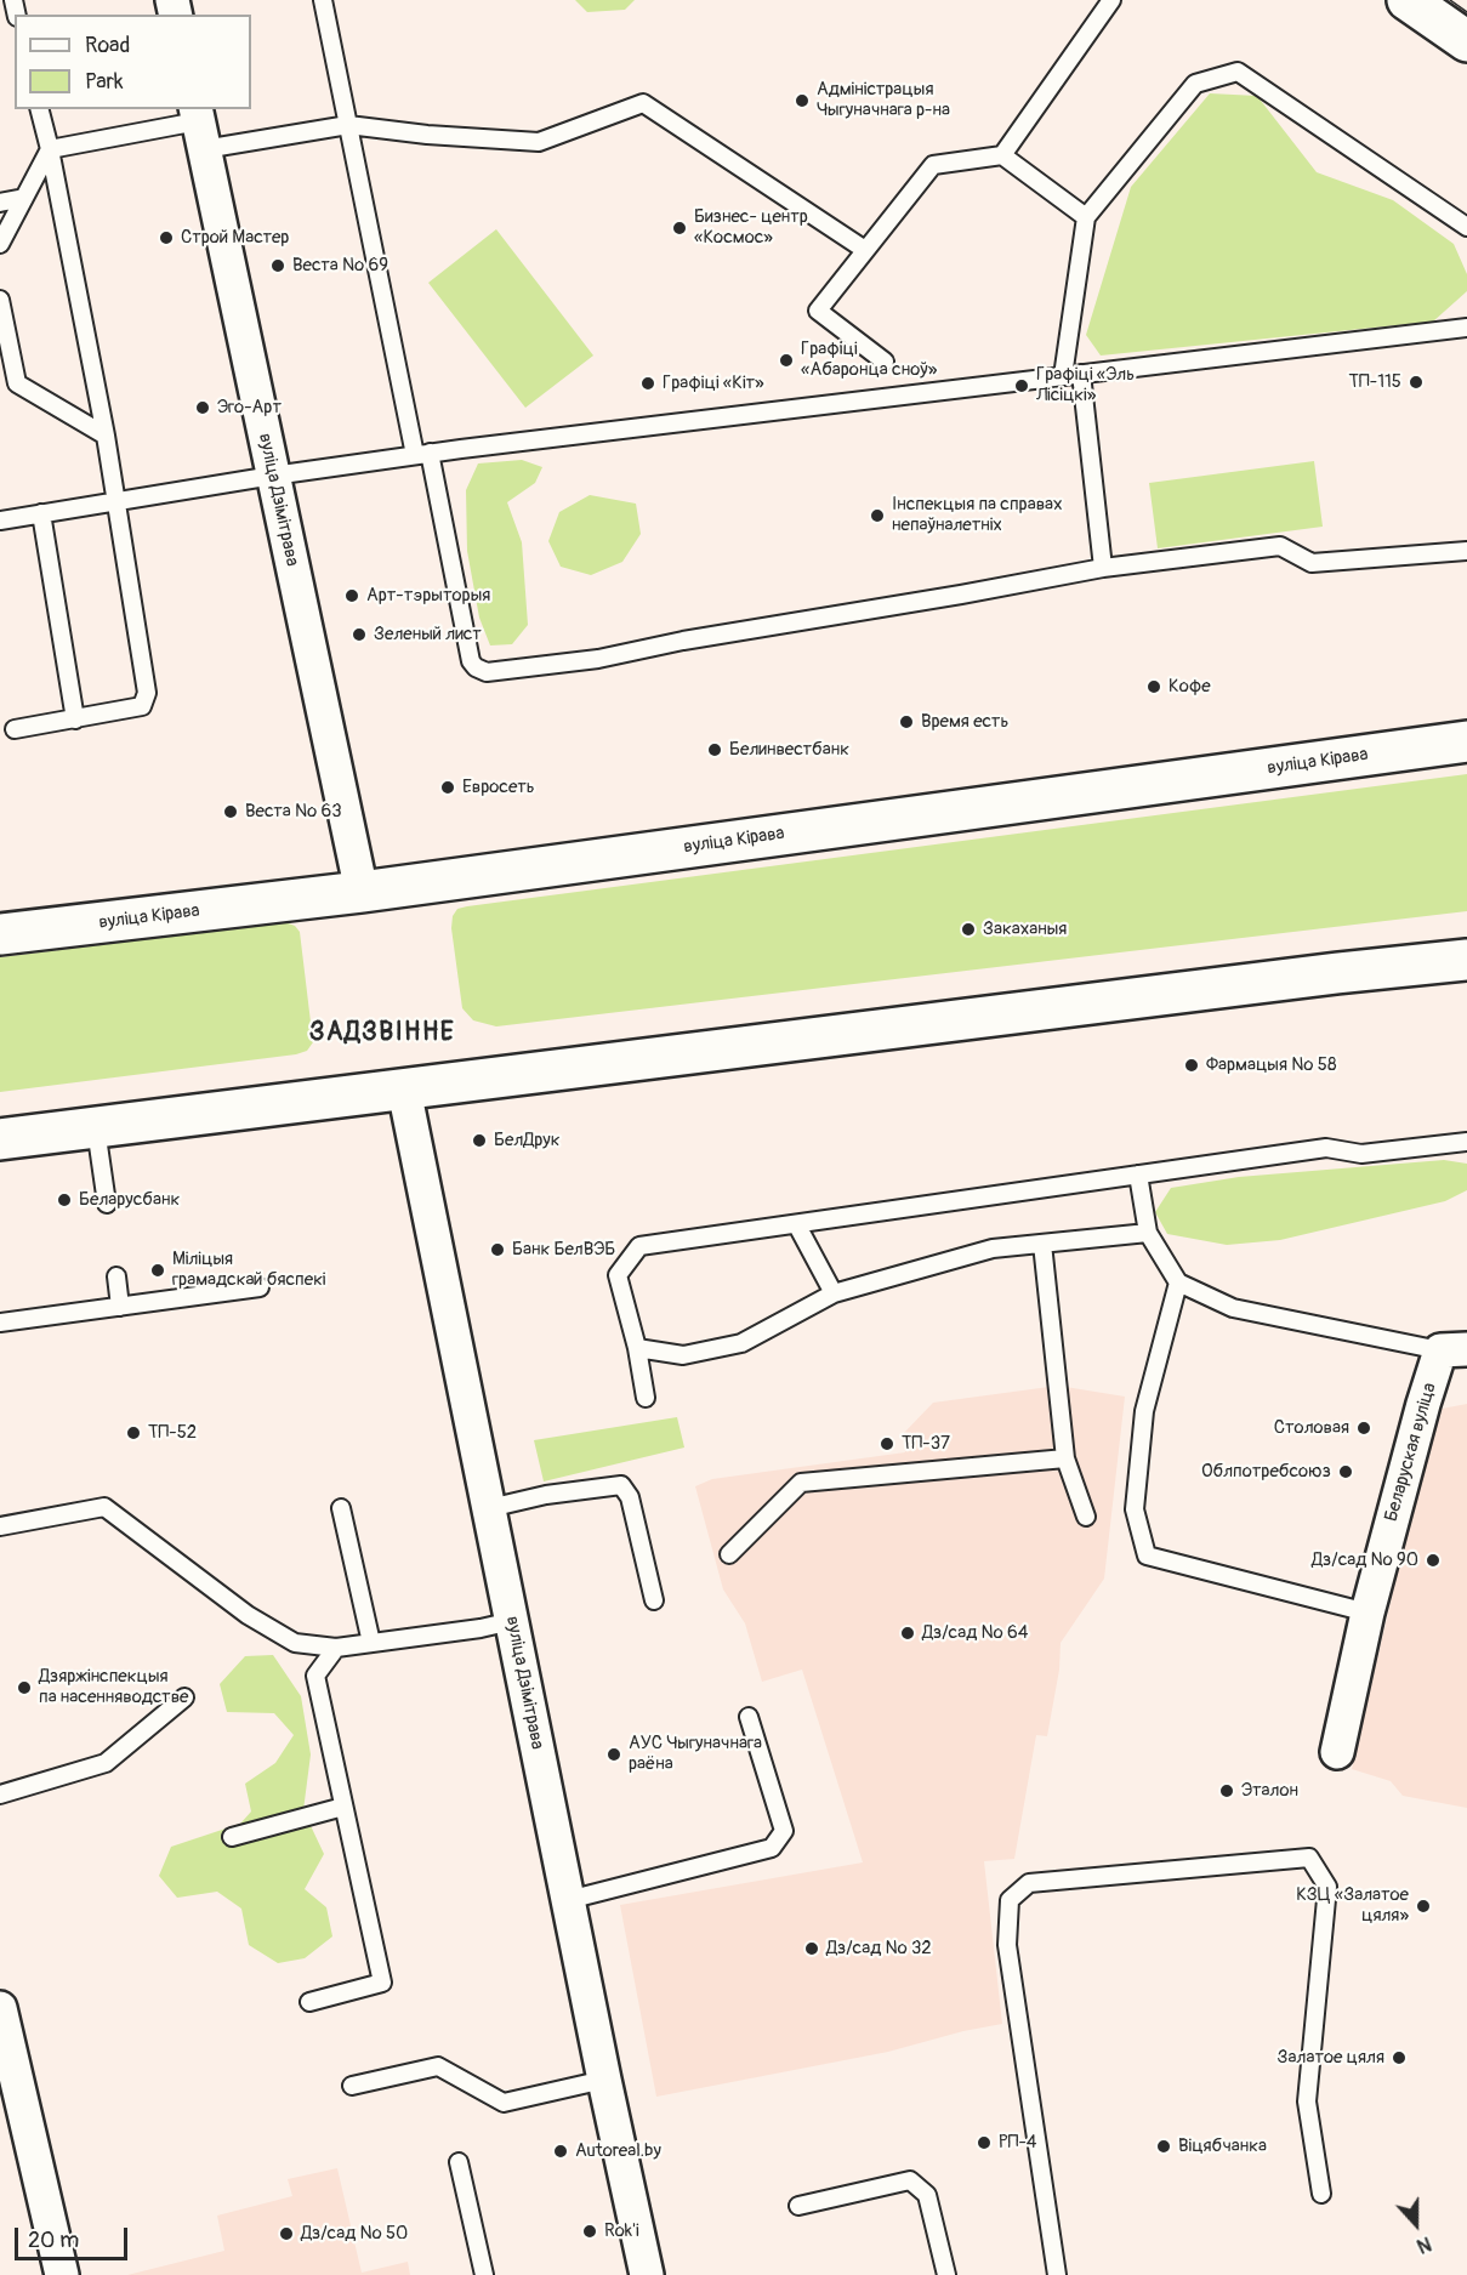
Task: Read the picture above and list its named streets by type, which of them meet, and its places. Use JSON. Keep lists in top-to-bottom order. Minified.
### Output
{"streets":{"main road":["вуліца Кірава"],"street":["вуліца Дзімітрава","Беларуская вуліца"]},"crossings":[["вуліца Дзімітрава","вуліца Кірава"]],"districts":["ЗАДЗВІННЕ"],"places":["Адміністрацыя Чыгуначнага р-на","Бизнес- центр «Космос»","Строй Мастер","Веста № 69","Графіці «Абаронца сноў»","ТП-115","Графіці «Кіт»","Графіці «Эль Лісіцкі»","Эго-Арт","Інспекцыя па справах непаўналетніх","Арт-тэрыторыя","Зеленый лист","Кофе","Время есть","Белинвестбанк","Евросеть","Веста № 63","Закаханыя","Фармацыя № 58","БелДрук","Беларусбанк","Банк БелВЭБ","Міліцыя грамадскай бяспекі","Столовая","ТП-52","ТП-37","Облпотребсоюз","Дз/сад № 90","Дз/сад № 64","Дзяржінспекцыя па насенняводстве","АУС Чыгуначнага раёна","Эталон","КЗЦ «Залатое цяля»","Дз/сад № 32","Залатое цяля","РП-4","Віцябчанка","Autoreal.by","Rok'i","Дз/сад № 50"],"legend":["Road","Park"],"scale_bar":"20 m","north":"bottom"}
